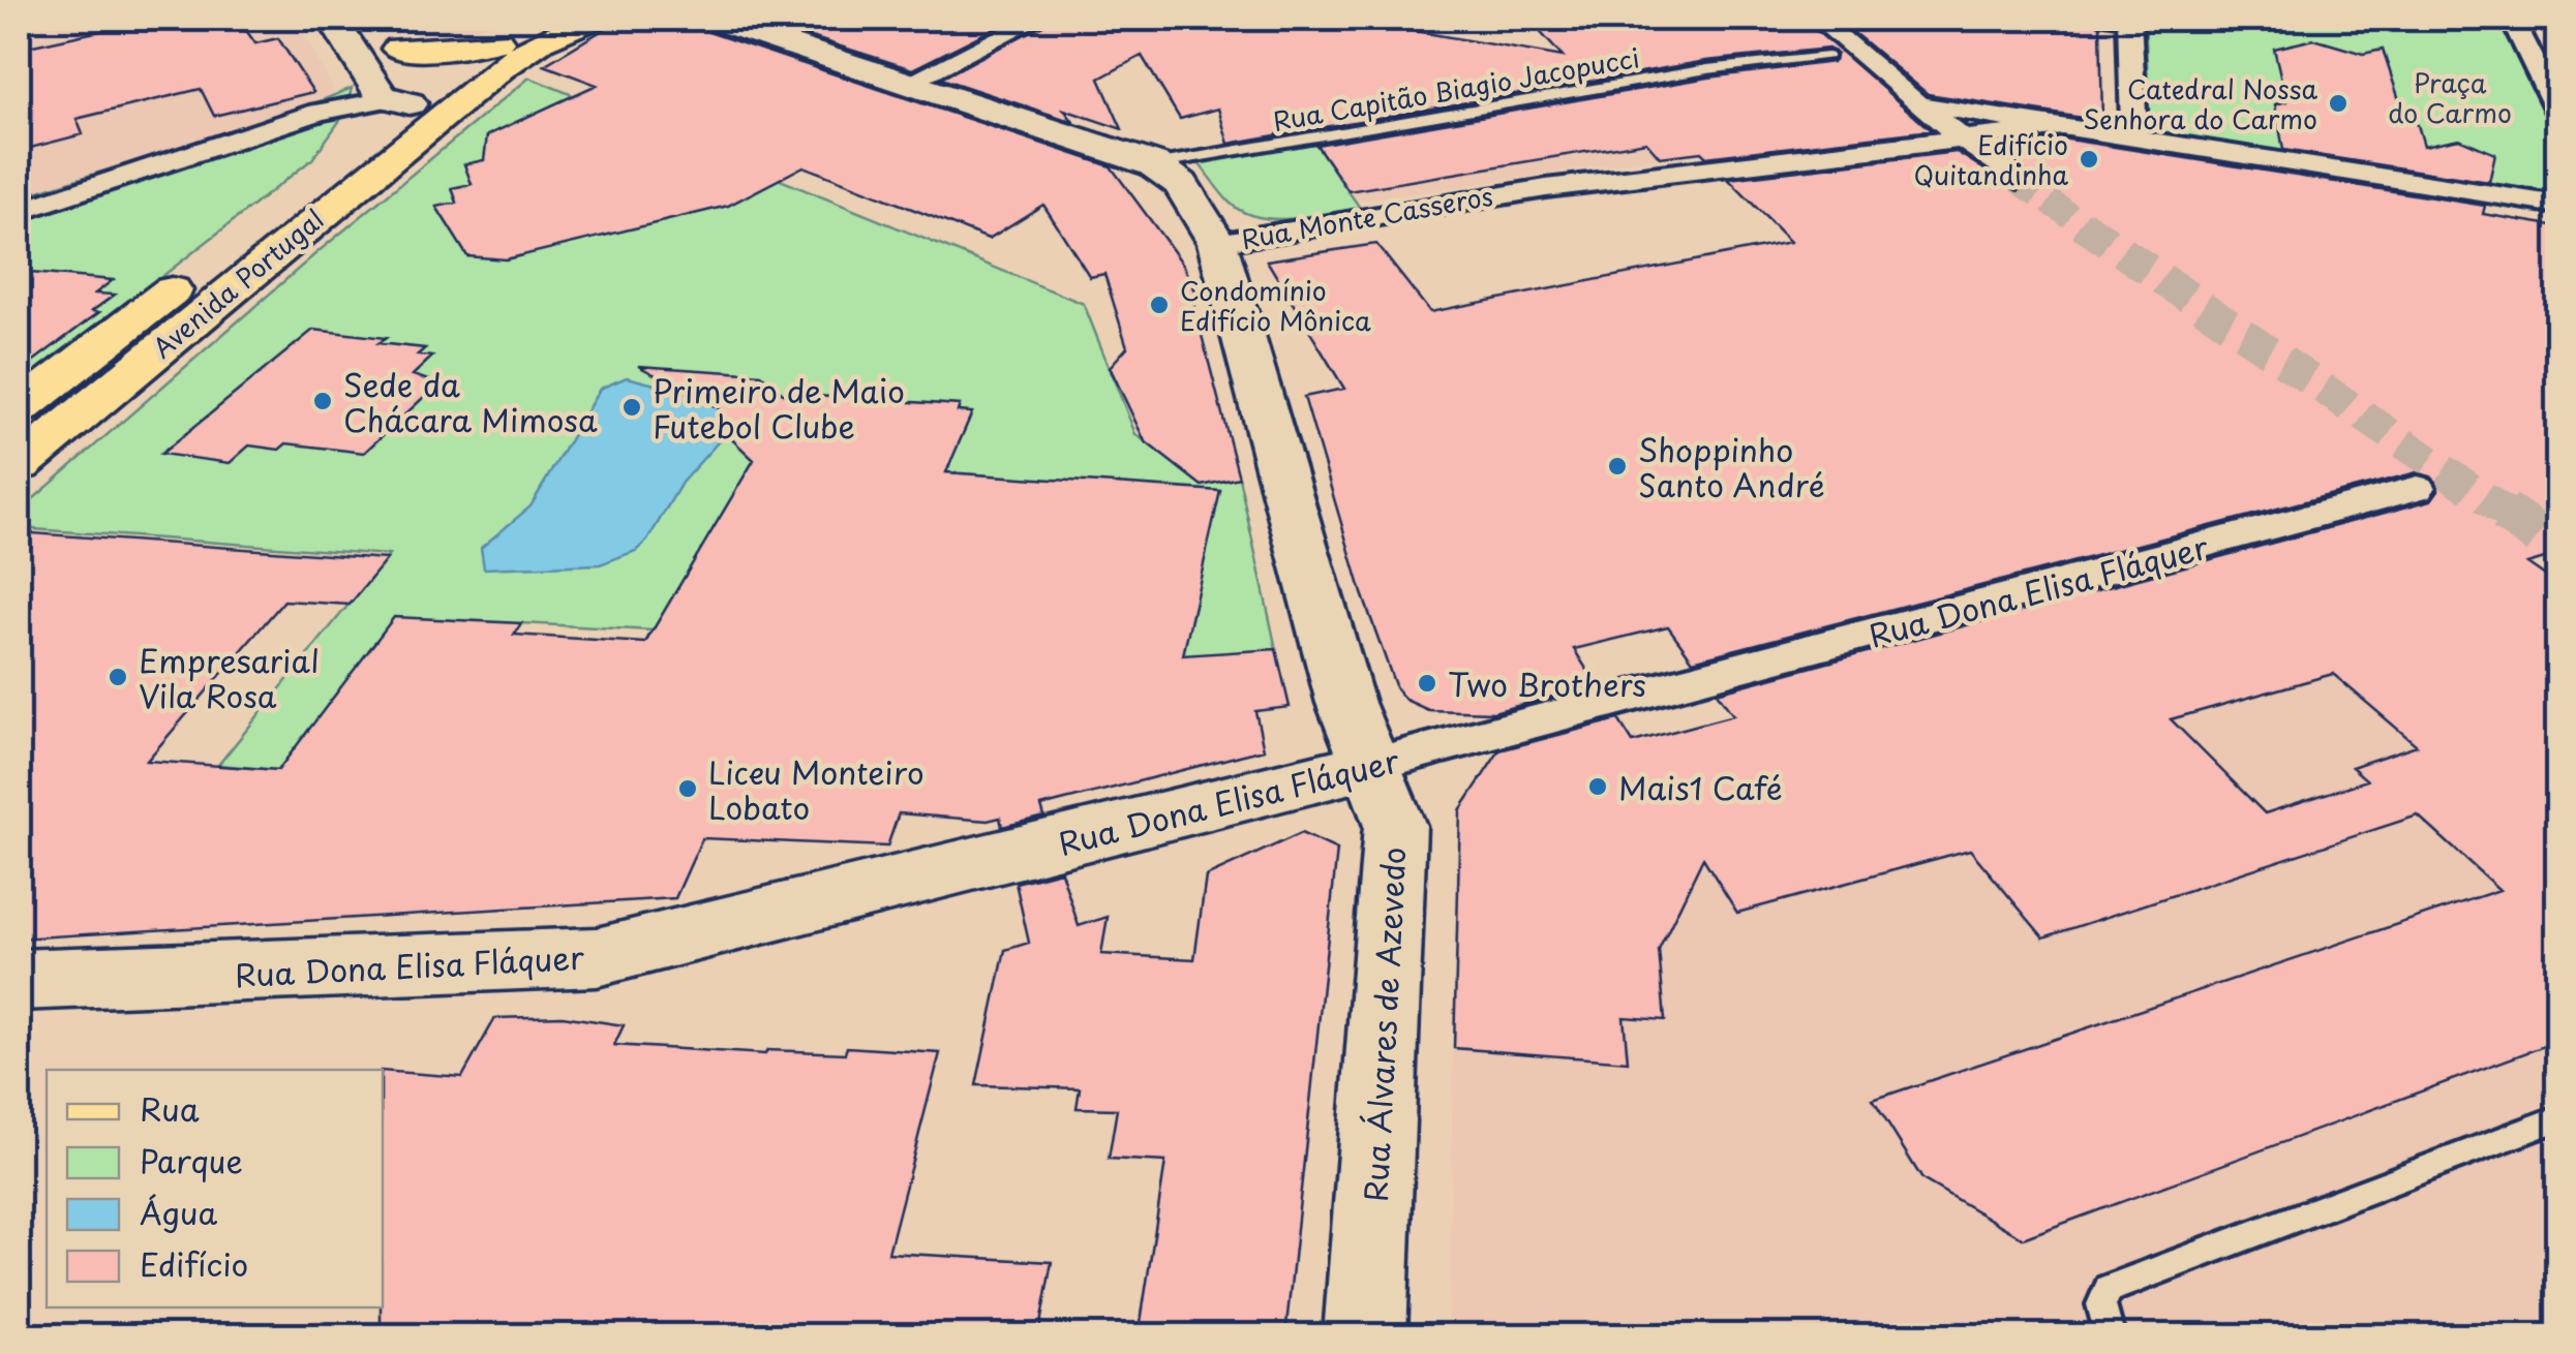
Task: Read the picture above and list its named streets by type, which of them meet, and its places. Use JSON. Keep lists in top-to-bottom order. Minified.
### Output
{"streets":{"main road":["Avenida Portugal"],"street":["Rua Monte Casseros","Rua Dona Elisa Fláquer","Rua Álvares de Azevedo"],"lane":["Rua Capitão Biagio Jacopucci"]},"crossings":[["Rua Capitão Biagio Jacopucci","Rua Monte Casseros"],["Rua Monte Casseros","Rua Álvares de Azevedo"],["Rua Dona Elisa Fláquer","Rua Álvares de Azevedo"]],"parks":["Praça do Carmo"],"places":["Catedral Nossa Senhora do Carmo","Edifício Quitandinha","Condomínio Edifício Mônica","Sede da Chácara Mimosa","Primeiro de Maio Futebol Clube","Shoppinho Santo André","Empresarial Vila Rosa","Two Brothers","Mais1 Café","Liceu Monteiro Lobato"],"legend":["Rua","Parque","Água","Edifício"]}
